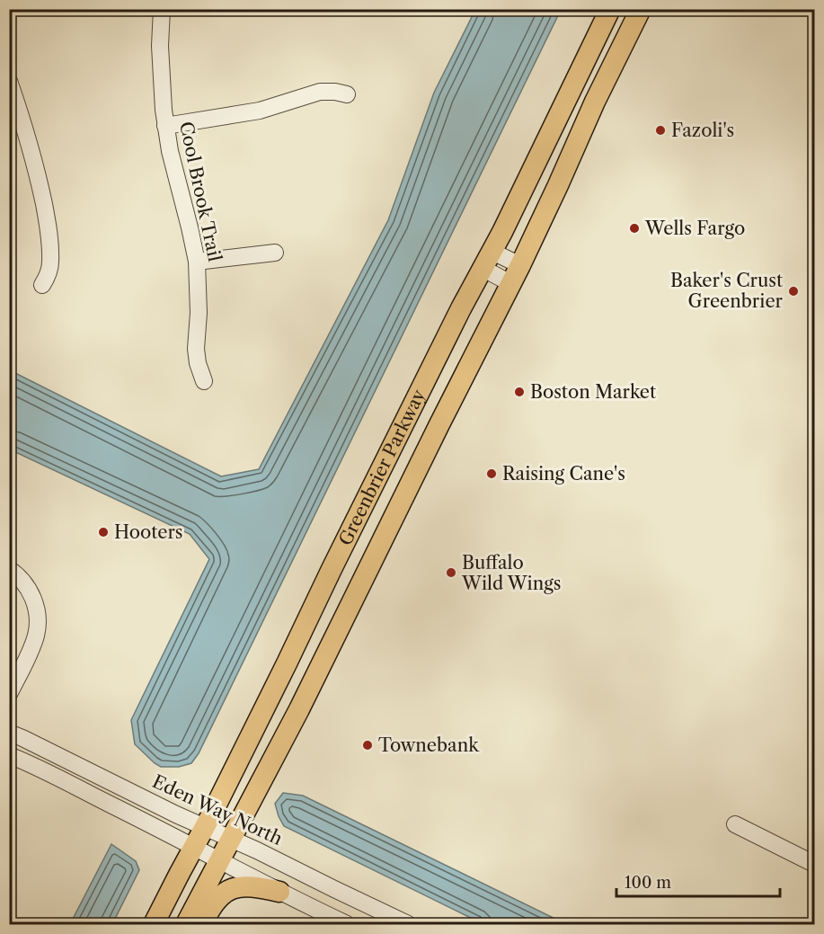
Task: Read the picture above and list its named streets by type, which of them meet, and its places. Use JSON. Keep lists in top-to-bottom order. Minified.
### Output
{"streets":{"main road":["Greenbrier Parkway"],"street":["Cool Brook Trail","Eden Way North"]},"crossings":[["Greenbrier Parkway","Eden Way North"]],"places":["Fazoli's","Wells Fargo","Baker's Crust Greenbrier","Boston Market","Raising Cane's","Hooters","Buffalo Wild Wings","Townebank"],"scale_bar":"100 m"}
